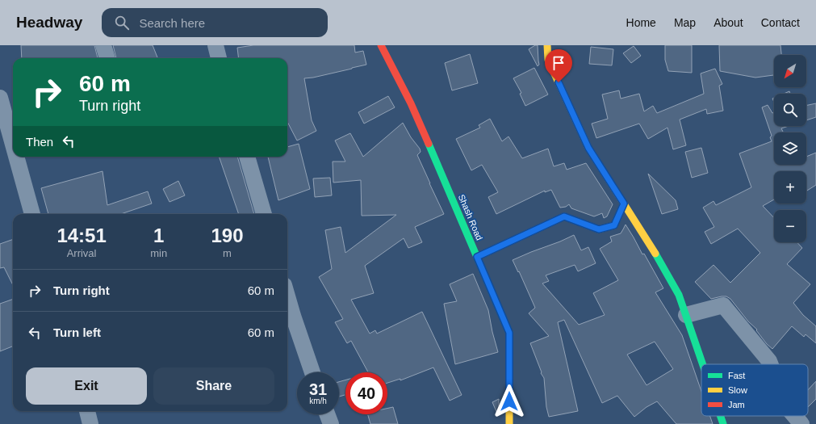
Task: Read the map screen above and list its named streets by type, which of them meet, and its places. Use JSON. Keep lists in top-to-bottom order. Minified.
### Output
{"streets":{"street":["Shash Road"]},"legend":["Fast","Slow","Jam"],"north":"bottom left","page":{"header":"Headway","search":"Search here","nav":["Home","Map","About","Contact"],"map_buttons":["+","−"],"turn":["60 m","Turn right"],"then":"Then","eta":["14:51","Arrival","1","min","190","m"],"list":[{"name":"Turn right","value":"60 m"},{"name":"Turn left","value":"60 m"}],"buttons":["Exit","Share"],"speed":"31 km/h","limit":"40"}}
